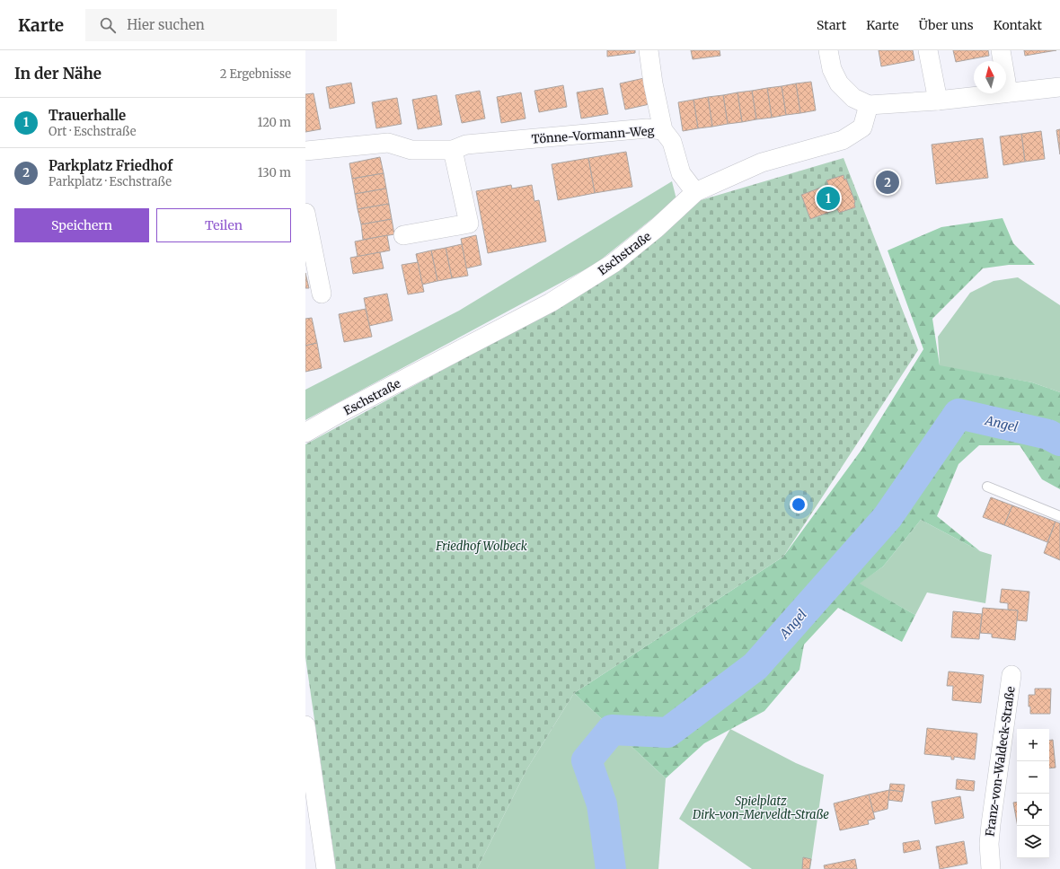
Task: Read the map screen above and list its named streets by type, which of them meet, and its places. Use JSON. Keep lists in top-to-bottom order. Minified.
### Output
{"streets":{"street":["Tönne-Vormann-Weg","Eschstraße","Franz-von-Waldeck-Straße"]},"crossings":[["Tönne-Vormann-Weg","Eschstraße"]],"water":["Angel"],"parks":["Friedhof Wolbeck","Spielplatz Dirk-von-Merveldt-Straße"],"north":"top","page":{"header":"Karte","search":"Hier suchen","nav":["Start","Karte","Über uns","Kontakt"],"heading":["In der Nähe","2 Ergebnisse"],"list":[{"mark":"1","name":"Trauerhalle","note":"Ort · Eschstraße","value":"120 m"},{"mark":"2","name":"Parkplatz Friedhof","note":"Parkplatz · Eschstraße","value":"130 m"}],"pins":["2","1"],"buttons":["Speichern","Teilen"],"map_buttons":["+","−"]}}
